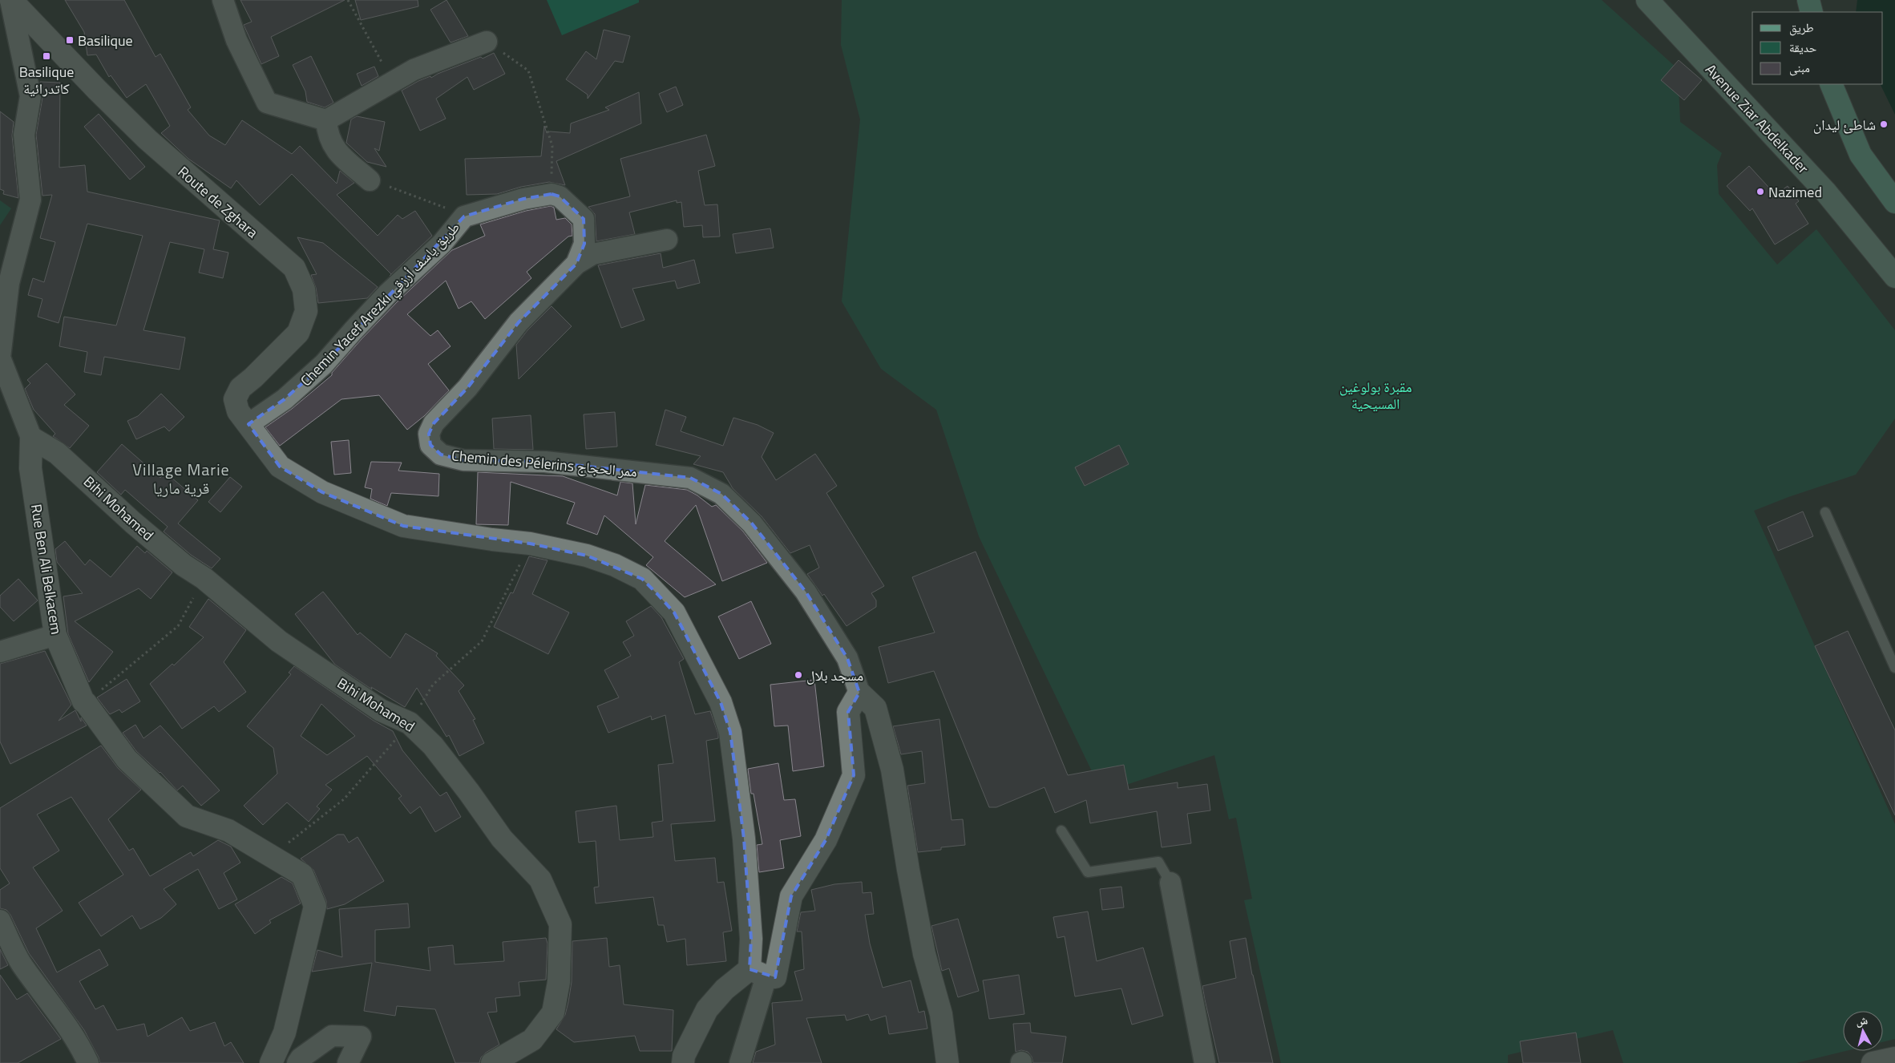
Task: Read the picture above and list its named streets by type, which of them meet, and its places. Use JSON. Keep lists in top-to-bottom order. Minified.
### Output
{"streets":{"main road":["Avenue Ziar Abdelkader"],"street":["Route de Zghara","Chemin Yacef Arezki طريق ياسف أرزقي","Chemin des Pélerins ممر الحجاج","Bihi Mohamed","Rue Ben Ali Belkacem"]},"crossings":[["Route de Zghara","Chemin Yacef Arezki طريق ياسف أرزقي"],["Bihi Mohamed","Rue Ben Ali Belkacem"]],"districts":["Village Marie قرية ماريا"],"parks":["مقبرة بولوغين المسيحية"],"places":{"transit":["Basilique","Basilique كاتدرائية"],"other":["شاطئ ليدان","Nazimed","مسجد بلال"]},"legend":["طريق","حديقة","مبنى"],"north":"top"}
